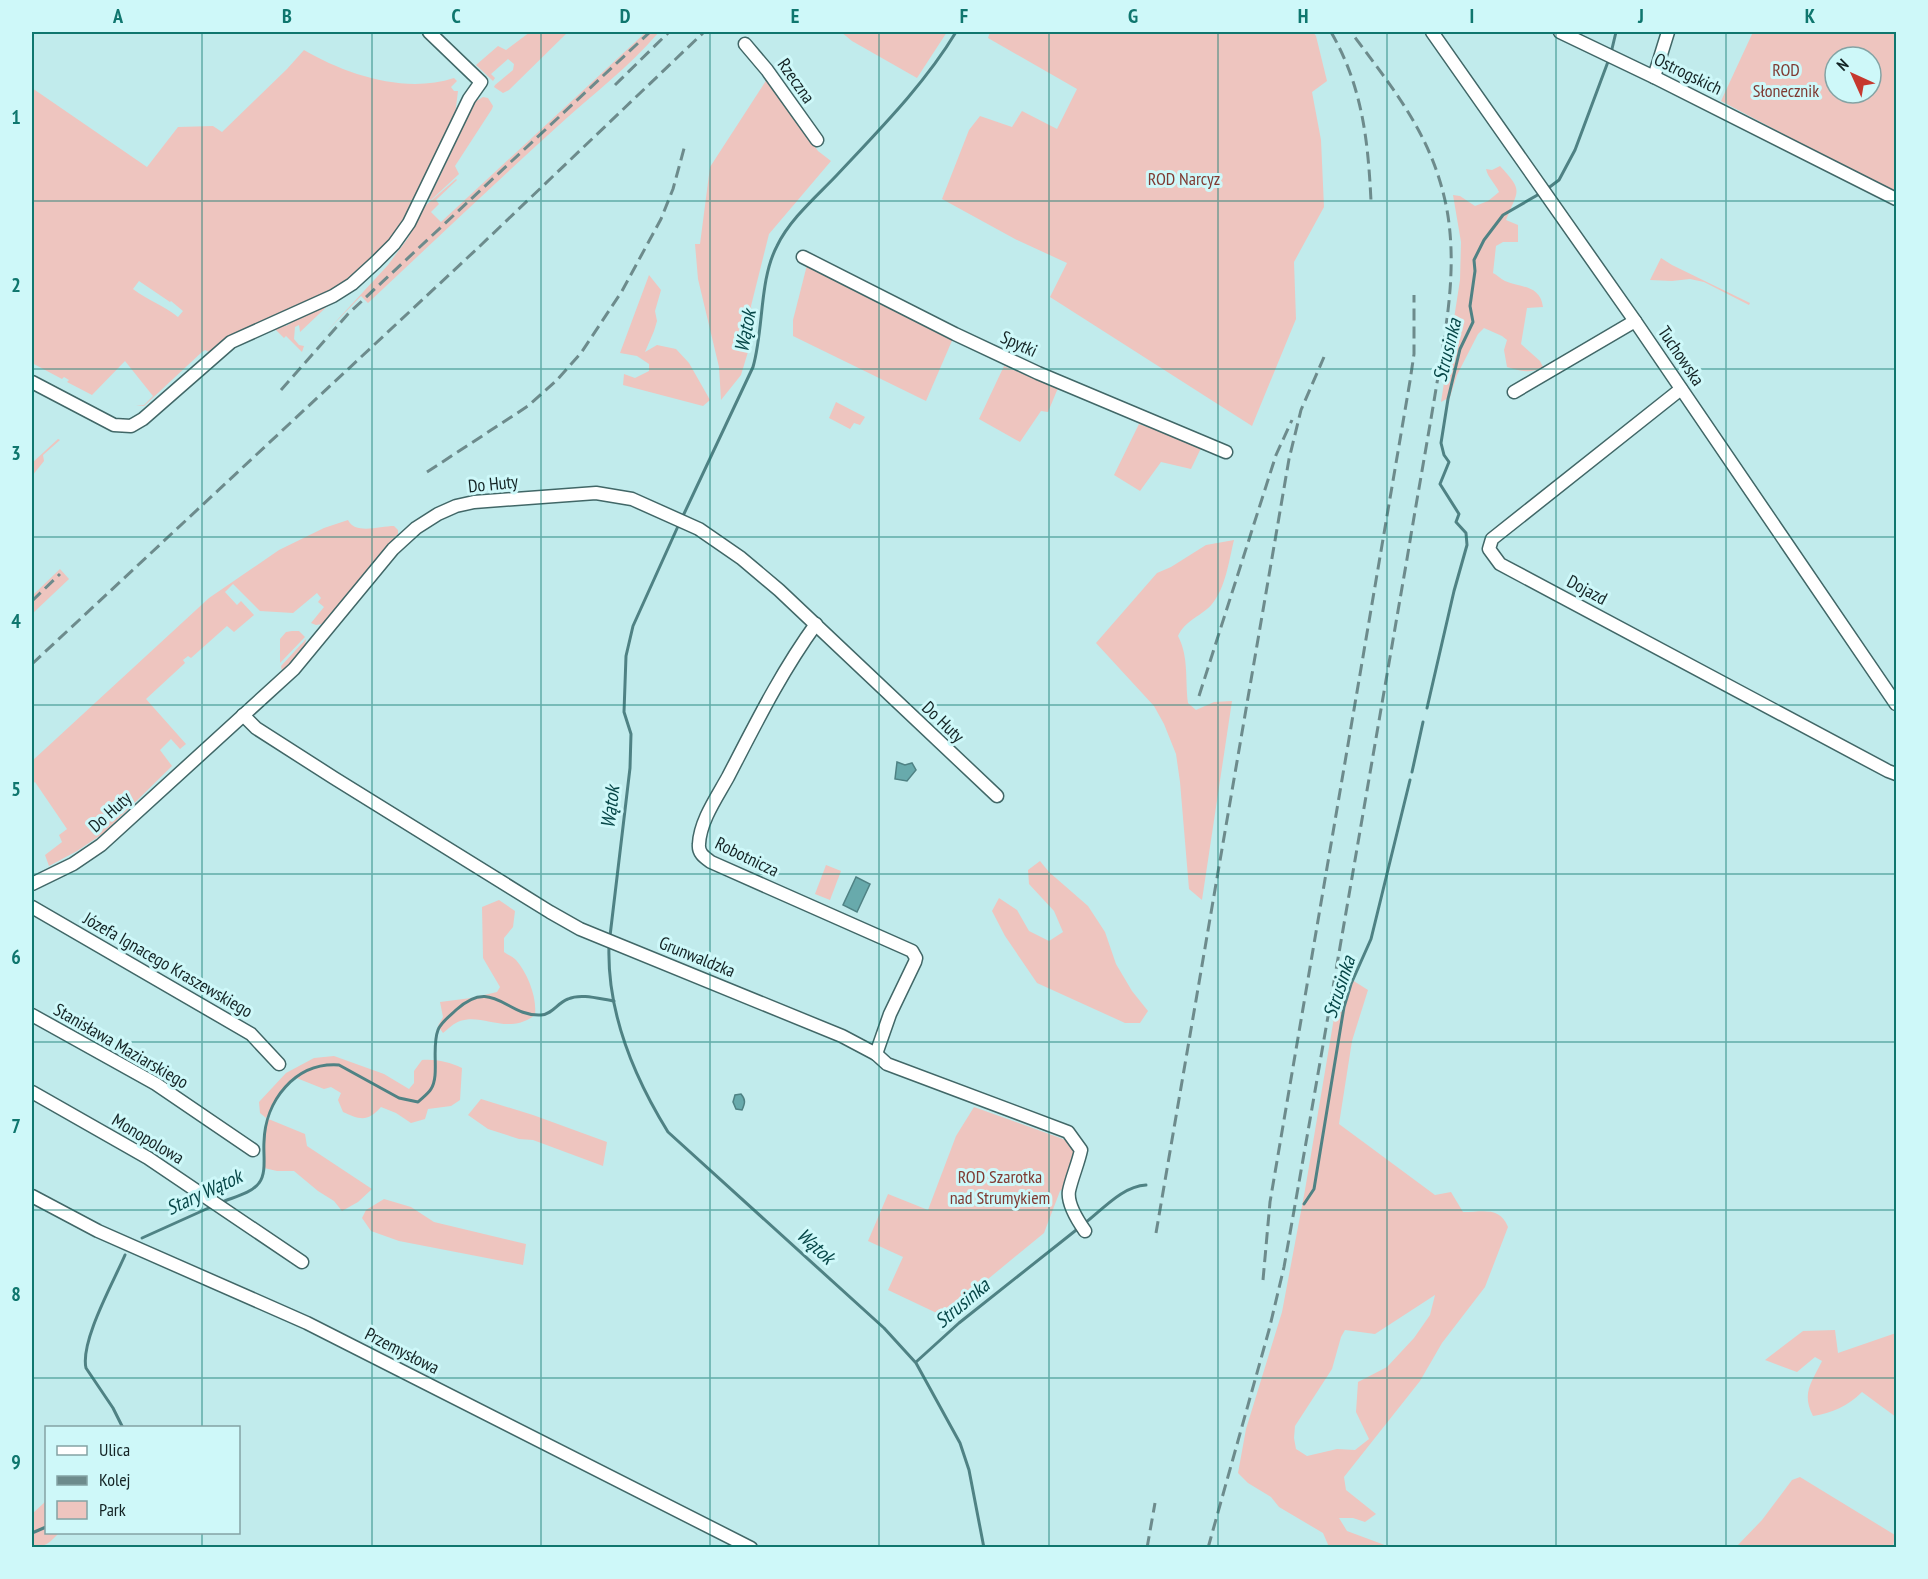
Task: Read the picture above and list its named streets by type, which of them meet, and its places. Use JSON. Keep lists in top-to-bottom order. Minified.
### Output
{"streets":{"street":["Ostrogskich","Rzeczna","Spytki","Tuchowska","Do Huty","Dojazd","Robotnicza","Grunwaldzka","Józefa Ignacego Kraszewskiego","Stanisława Maziarskiego","Monopolowa","Przemysłowa"]},"crossings":[["Tuchowska","Dojazd"],["Do Huty","Robotnicza"],["Do Huty","Grunwaldzka"],["Robotnicza","Grunwaldzka"]],"water":["Wątok","Strusinka","Stary Wątok"],"parks":["ROD Słonecznik","ROD Narcyz","ROD Szarotka nad Strumykiem"],"legend":["Ulica","Kolej","Park"],"north":"top left","grid":{"columns":["A","B","C","D","E","F","G","H","I","J","K"],"rows":["1","2","3","4","5","6","7","8","9"]}}
